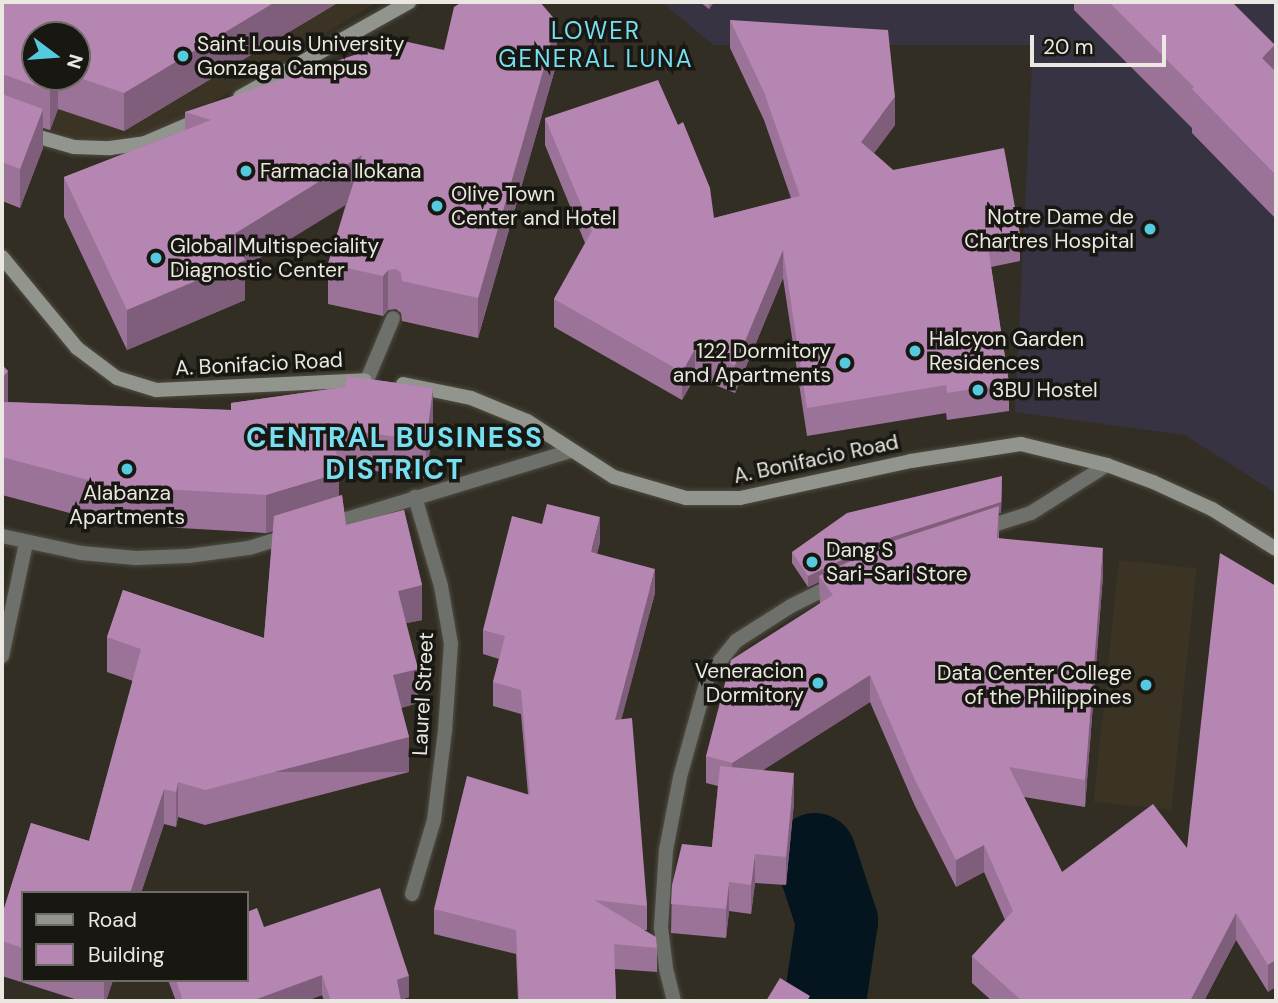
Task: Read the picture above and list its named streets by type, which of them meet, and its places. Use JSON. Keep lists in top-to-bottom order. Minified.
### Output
{"streets":{"main road":["A. Bonifacio Road"],"street":["Laurel Street"]},"districts":["LOWER GENERAL LUNA","CENTRAL BUSINESS DISTRICT"],"places":["Saint Louis University Gonzaga Campus","Farmacia Ilokana","Olive Town Center and Hotel","Notre Dame de Chartres Hospital","Global Multispeciality Diagnostic Center","Halcyon Garden Residences","122 Dormitory and Apartments","3BU Hostel","Alabanza Apartments","Dang S Sari-Sari Store","Veneracion Dormitory","Data Center College of the Philippines"],"legend":["Road","Building"],"scale_bar":"20 m","north":"right"}
